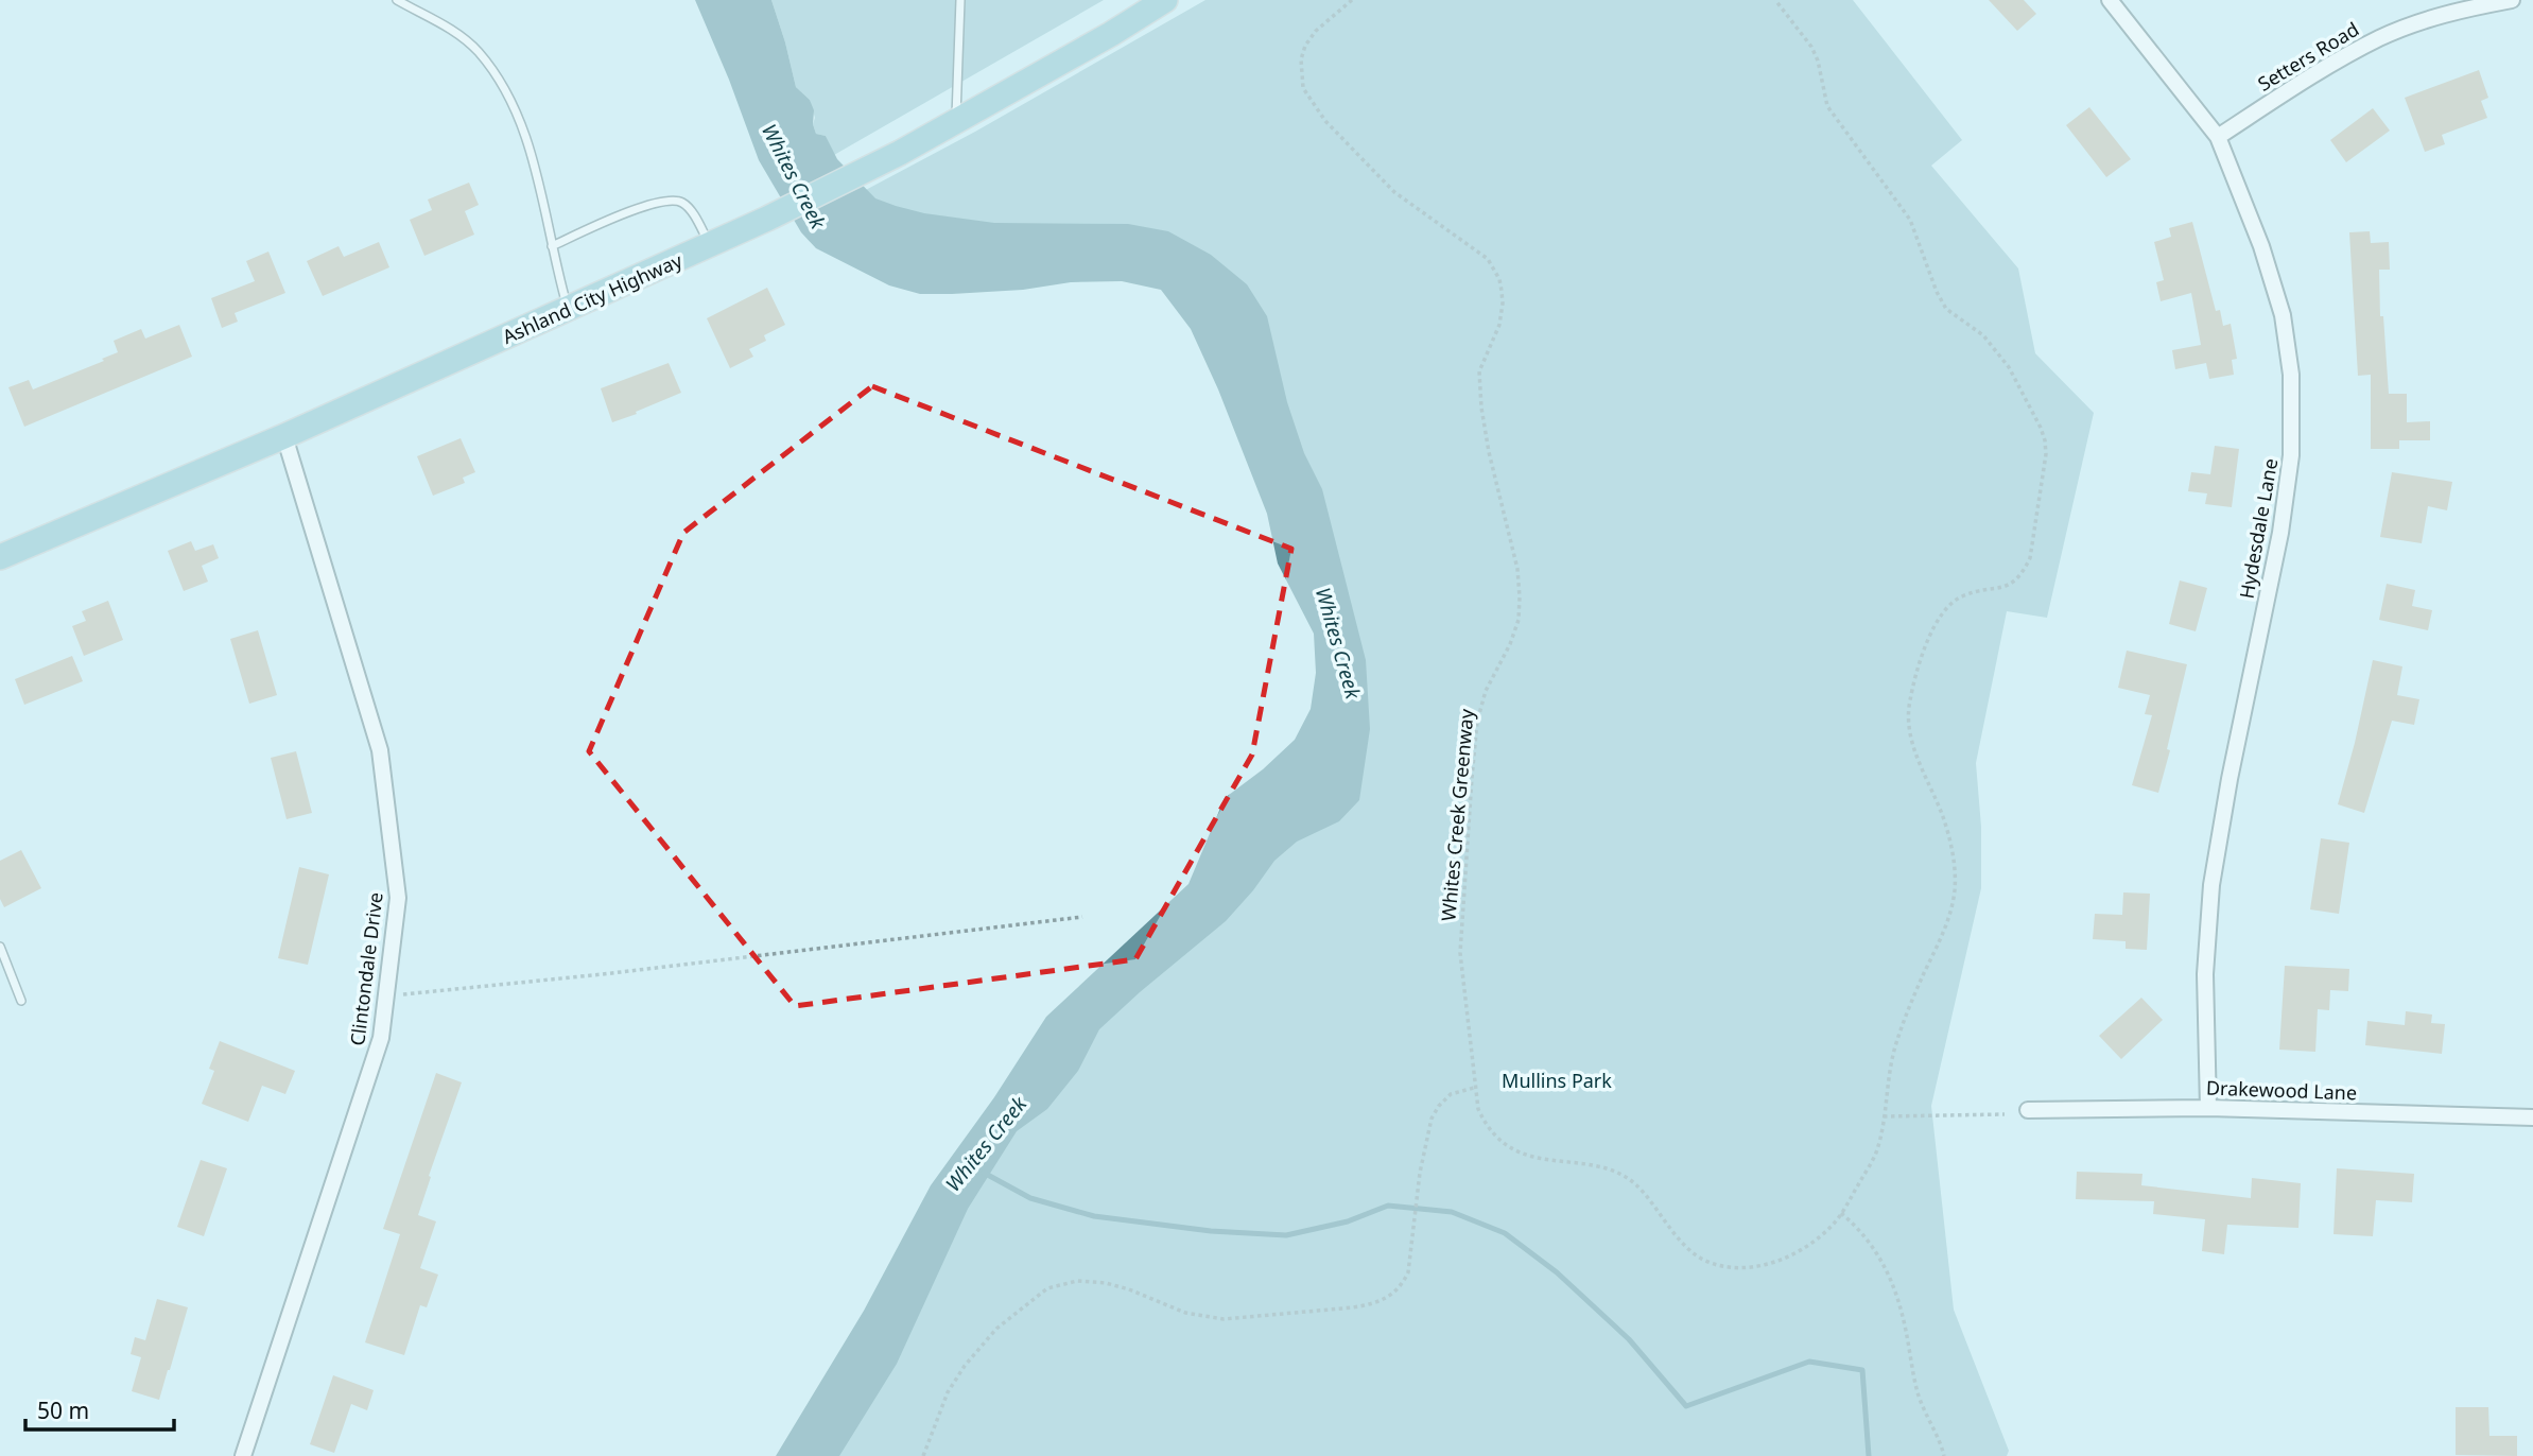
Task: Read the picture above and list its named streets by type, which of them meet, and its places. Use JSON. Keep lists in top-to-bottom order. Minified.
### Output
{"streets":{"main road":["Ashland City Highway"],"street":["Setters Road","Hydesdale Lane","Clintondale Drive","Drakewood Lane"],"path":["Whites Creek Greenway"]},"crossings":[["Setters Road","Hydesdale Lane"],["Ashland City Highway","Clintondale Drive"],["Hydesdale Lane","Drakewood Lane"]],"water":["Whites Creek"],"parks":["Mullins Park"],"scale_bar":"50 m"}
